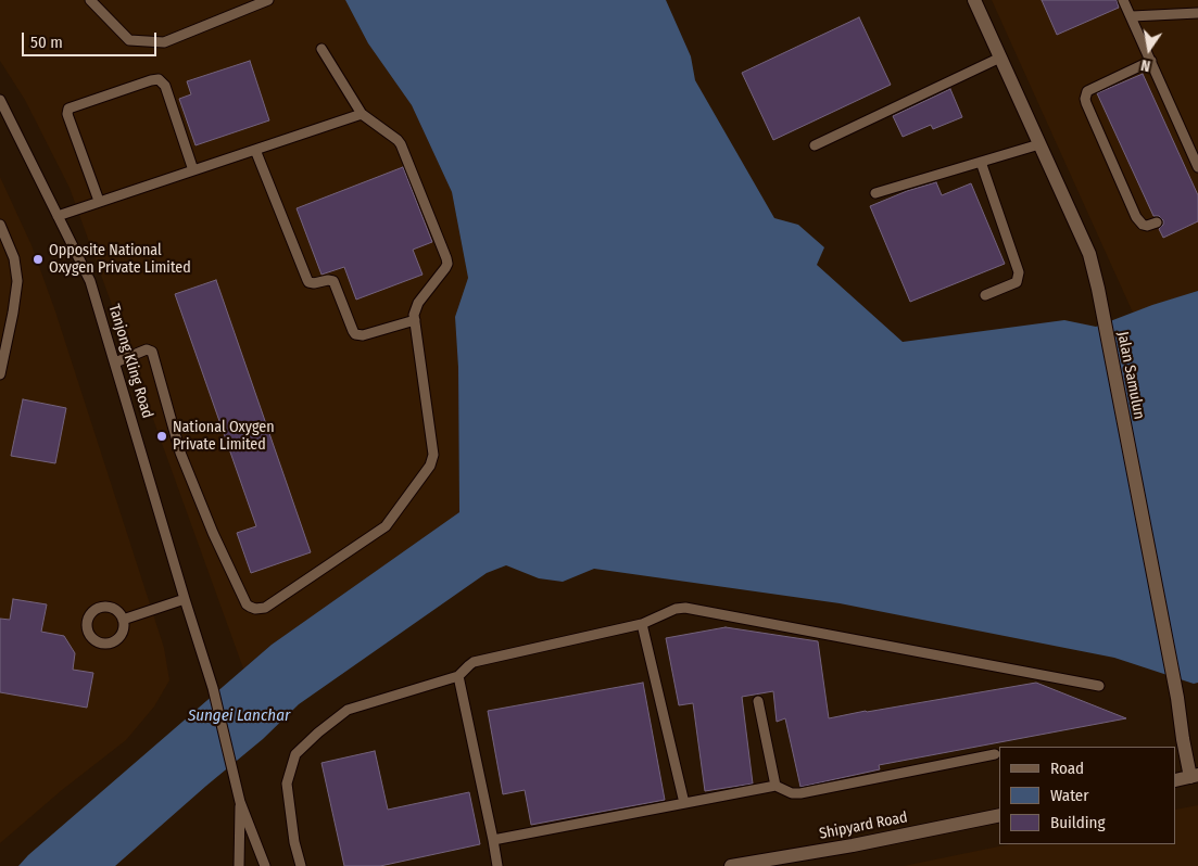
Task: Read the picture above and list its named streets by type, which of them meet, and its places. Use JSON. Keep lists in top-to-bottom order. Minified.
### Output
{"streets":{"street":["Jalan Samulun","Shipyard Road"],"lane":["Tanjong Kling Road"]},"water":["Sungei Lanchar"],"places":["Opposite National Oxygen Private Limited","National Oxygen Private Limited"],"legend":["Road","Water","Building"],"scale_bar":"50 m","north":"bottom"}
